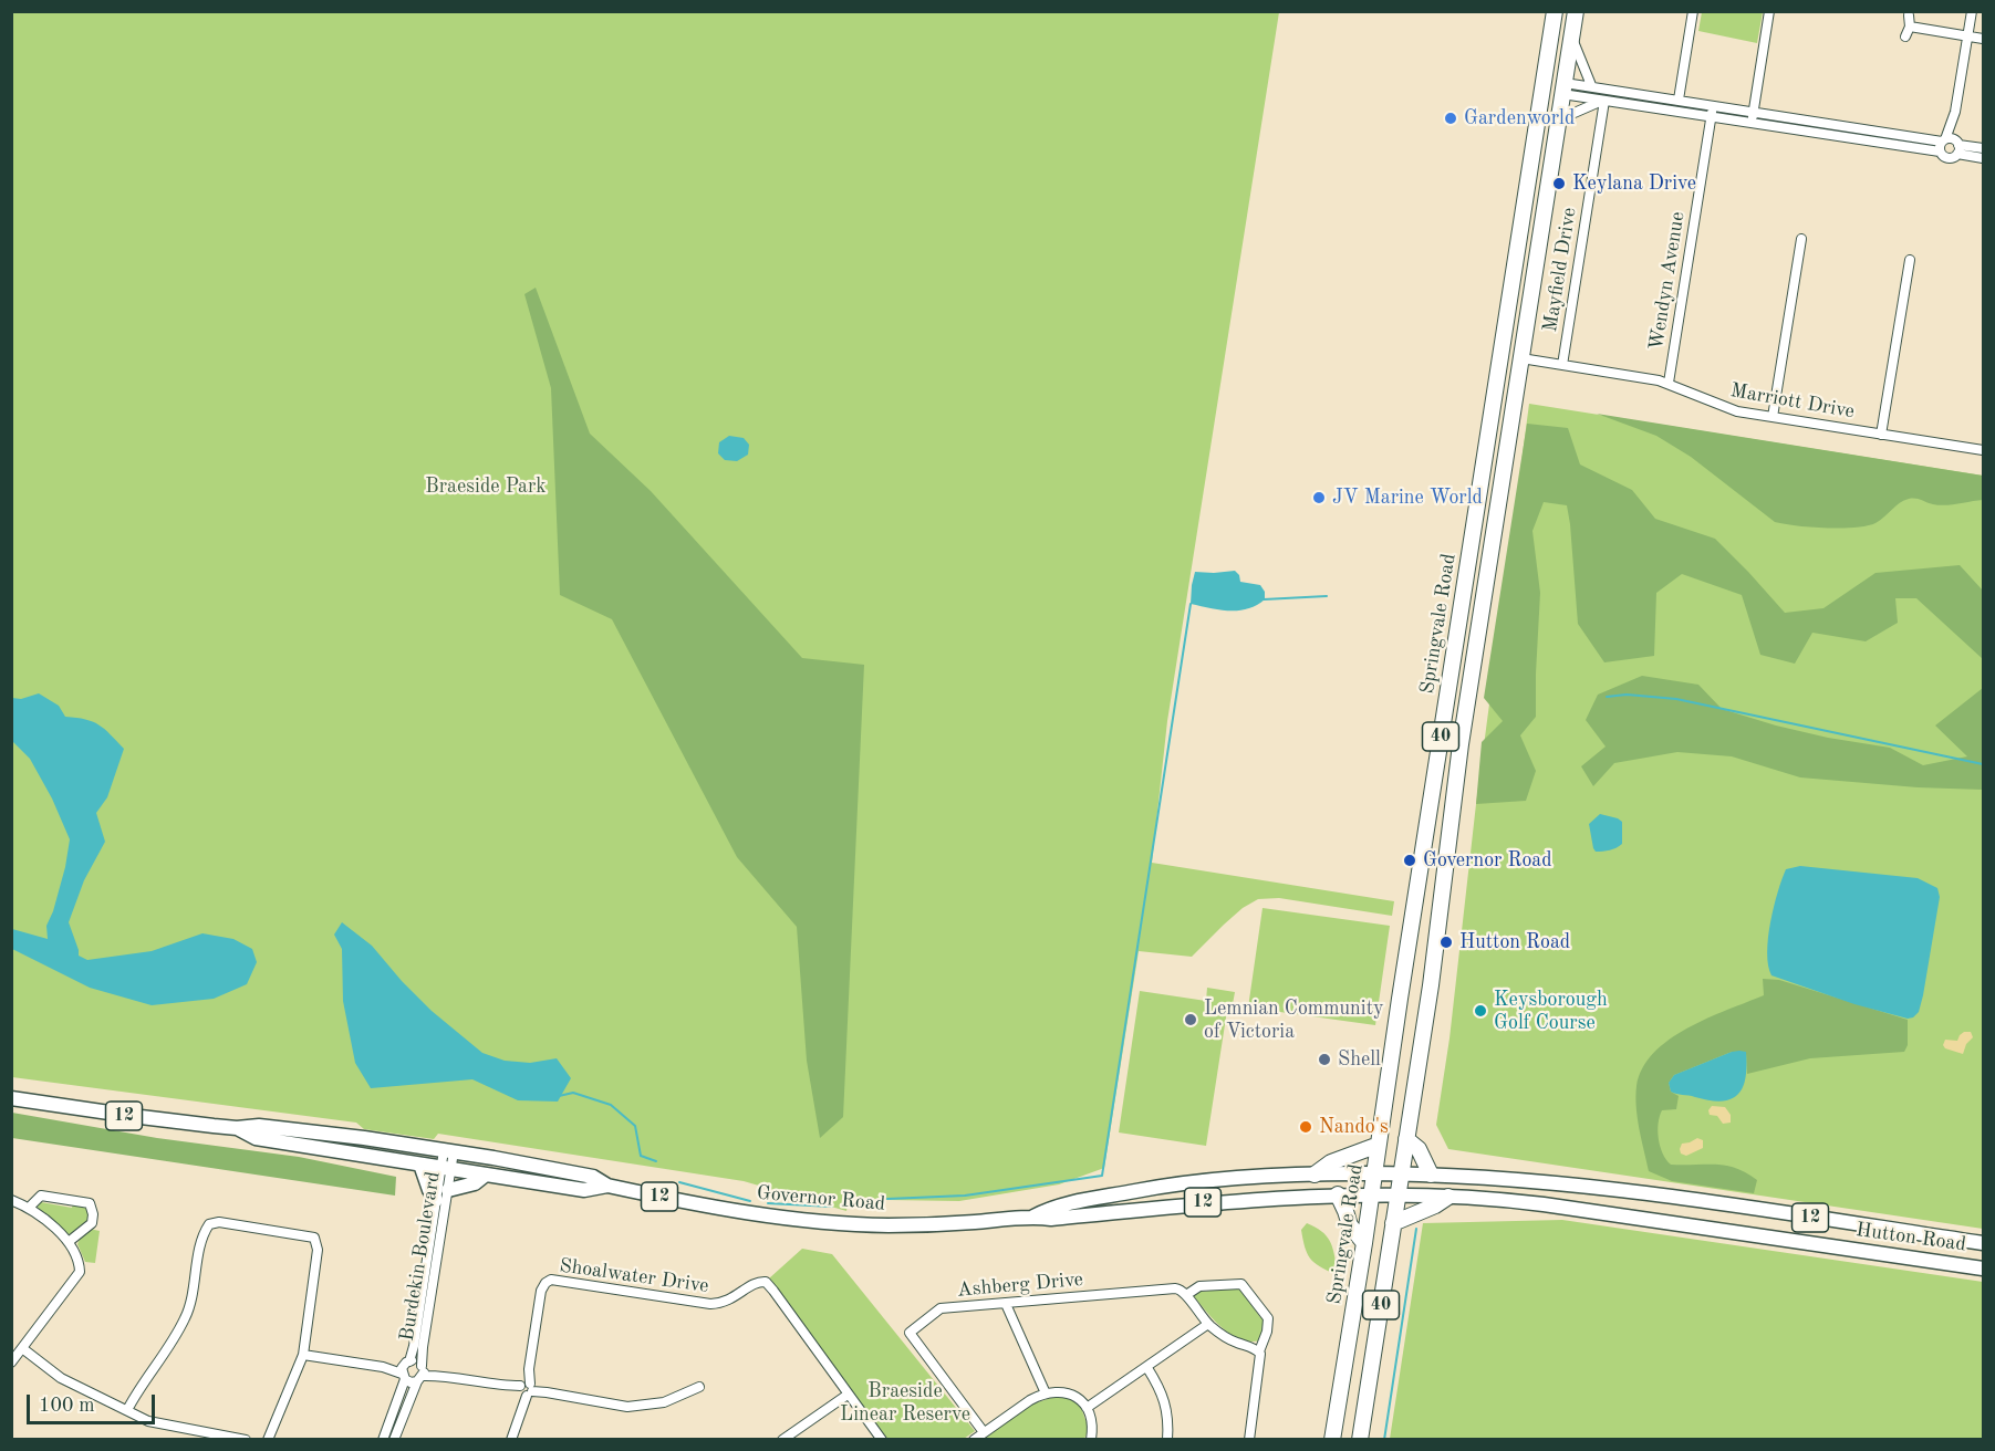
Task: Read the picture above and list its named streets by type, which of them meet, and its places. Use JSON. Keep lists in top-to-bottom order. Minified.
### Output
{"streets":{"highway":["Springvale Road","40"],"main road":["12","Governor Road","Hutton Road"],"street":["Mayfield Drive","Wendyn Avenue","Marriott Drive","Burdekin Boulevard","Shoalwater Drive","Ashberg Drive"]},"crossings":[["Mayfield Drive","Marriott Drive"],["Wendyn Avenue","Marriott Drive"],["Marriott Drive","Springvale Road"],["Springvale Road","Governor Road"],["Springvale Road","Hutton Road"],["Governor Road","Hutton Road"],["Governor Road","Burdekin Boulevard"]],"parks":["Braeside Park","Braeside Linear Reserve"],"places":["Gardenworld","Keylana Drive","JV Marine World","Governor Road","Hutton Road","Keysborough Golf Course","Lemnian Community of Victoria","Shell","Nando's"],"scale_bar":"100 m"}
